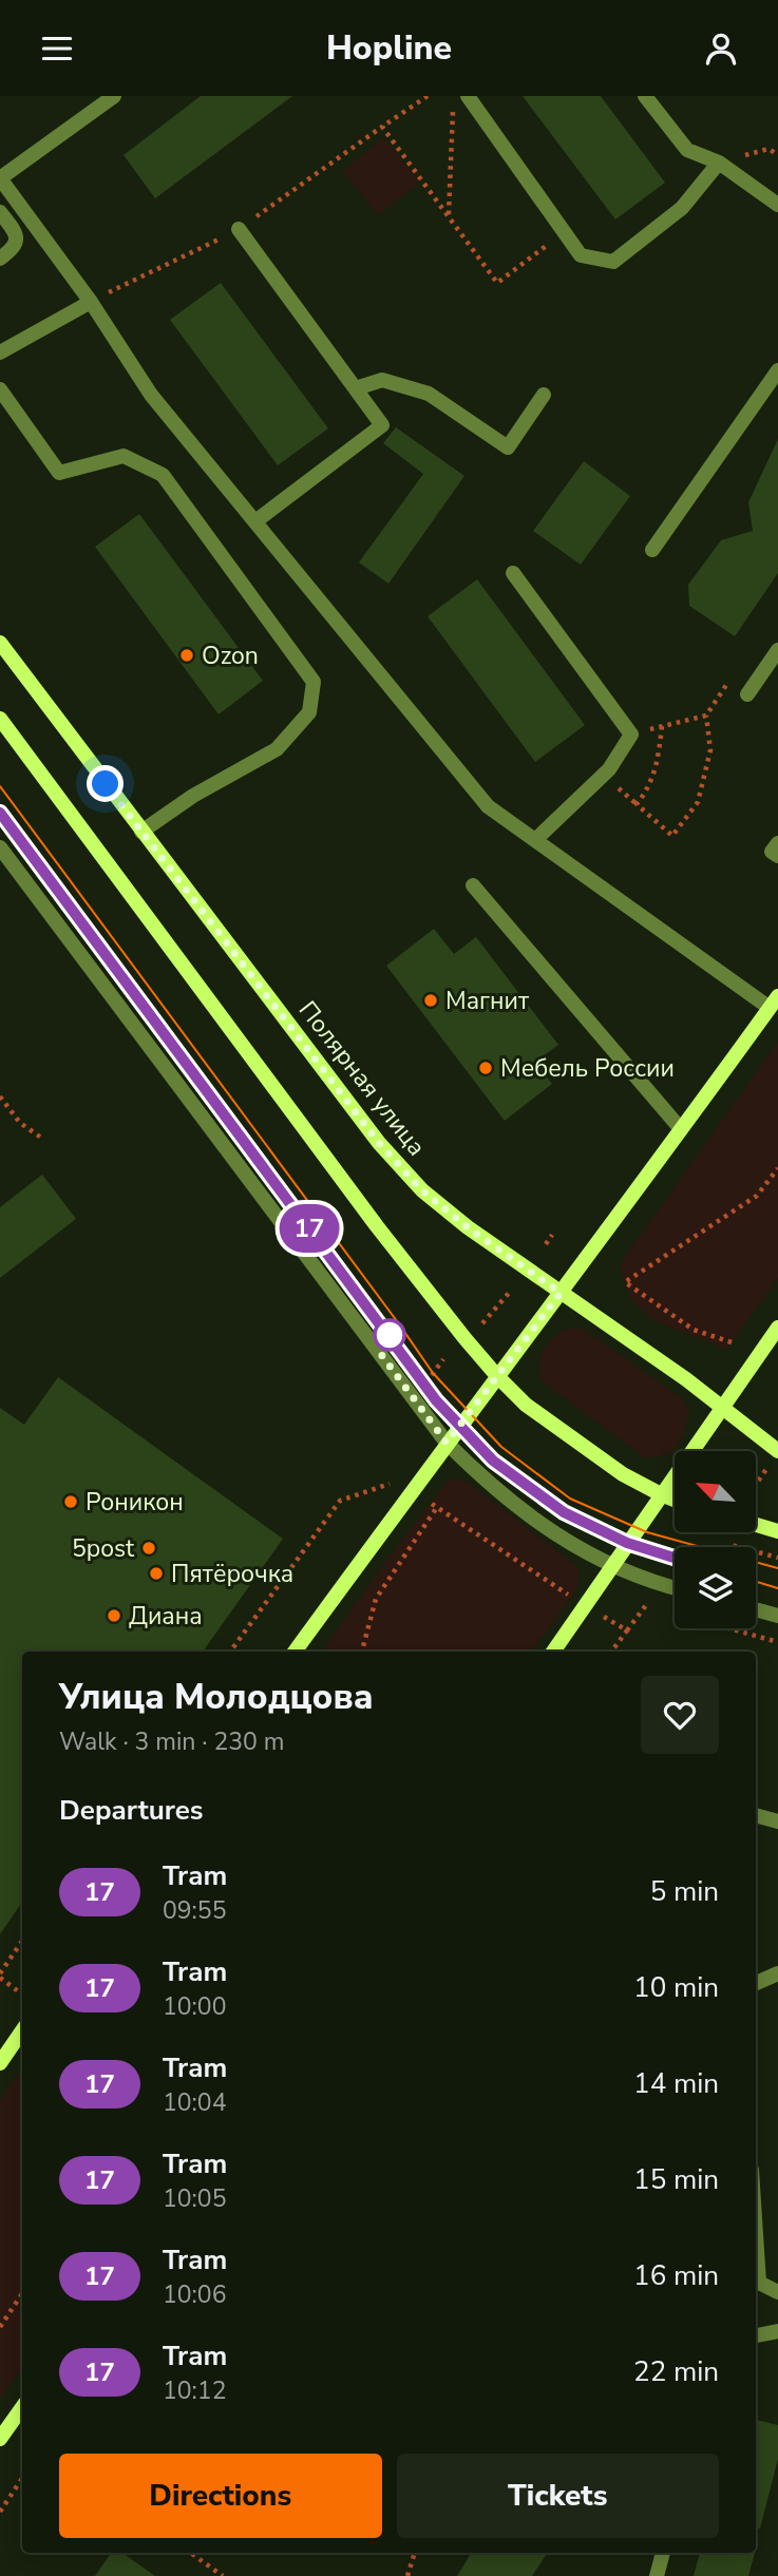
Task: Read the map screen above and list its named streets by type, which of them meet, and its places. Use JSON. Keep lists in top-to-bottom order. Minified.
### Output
{"streets":{"main road":["Полярная улица"]},"places":["Ozon","Магнит","Мебель России","Роникон","5post","Пятёрочка","Диана"],"lines":["tram line 17"],"north":"top left","page":{"header":"Hopline","on_map":"17","heading":[["Улица Молодцова","Walk · 3 min · 230 m"],"Departures"],"list":[{"mark":"17","name":"Tram","note":"09:55","value":"5 min"},{"mark":"17","name":"Tram","note":"10:00","value":"10 min"},{"mark":"17","name":"Tram","note":"10:04","value":"14 min"},{"mark":"17","name":"Tram","note":"10:05","value":"15 min"},{"mark":"17","name":"Tram","note":"10:06","value":"16 min"},{"mark":"17","name":"Tram","note":"10:12","value":"22 min"}],"buttons":["Directions","Tickets"]}}
